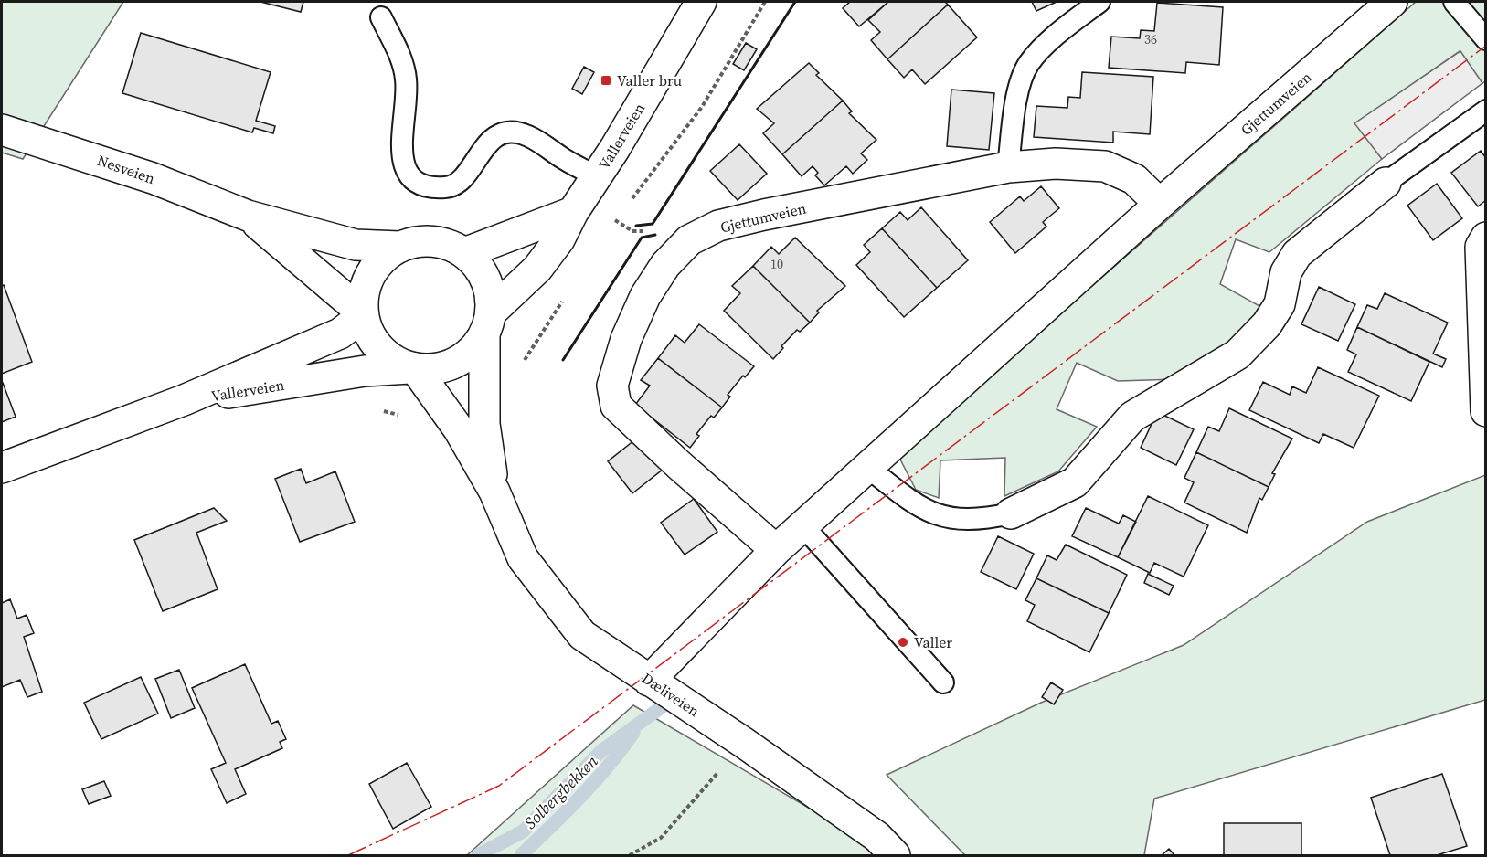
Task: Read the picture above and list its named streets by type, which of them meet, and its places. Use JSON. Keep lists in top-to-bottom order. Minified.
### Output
{"streets":{"street":["Gjettumveien","Vallerveien","Nesveien","Dæliveien"]},"crossings":[["Gjettumveien","Dæliveien"],["Vallerveien","Nesveien"],["Vallerveien","Dæliveien"],["Nesveien","Dæliveien"]],"water":["Solbergbekken"],"places":{"transit":["Valler bru"],"other":["Valler"]},"house_numbers":["36","10"]}
